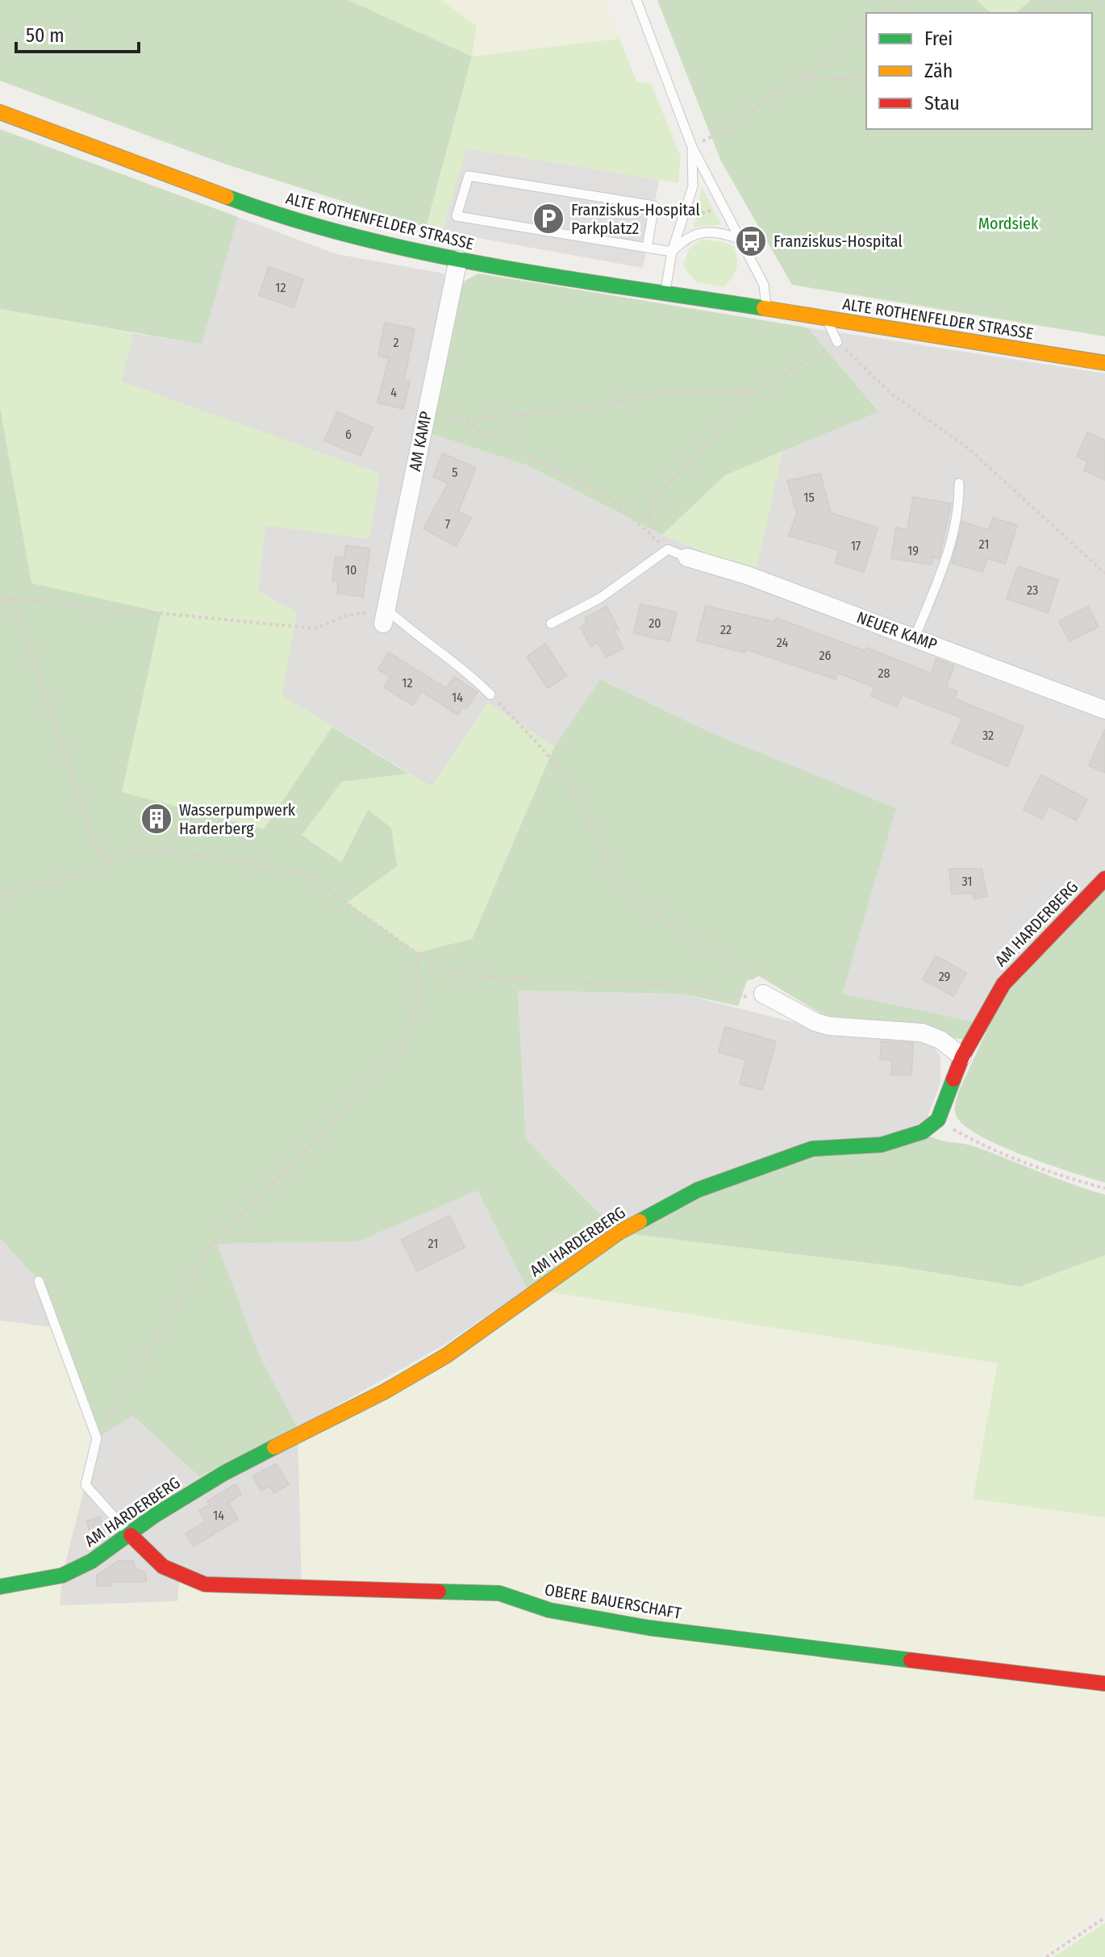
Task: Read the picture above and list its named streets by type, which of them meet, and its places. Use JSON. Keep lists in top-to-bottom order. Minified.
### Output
{"streets":{"street":["ALTE ROTHENFELDER STRASSE","AM KAMP","NEUER KAMP","AM HARDERBERG","OBERE BAUERSCHAFT"]},"crossings":[["ALTE ROTHENFELDER STRASSE","AM KAMP"],["AM HARDERBERG","OBERE BAUERSCHAFT"]],"parks":["Mordsiek"],"places":{"parking":["Franziskus-Hospital Parkplatz2"],"bus stop":["Franziskus-Hospital"],"building":["Wasserpumpwerk Harderberg"]},"house_numbers":["12","2","4","6","5","15","7","21","17","19","10","23","20","22","24","26","28","12","14","32","31","29","21","14"],"legend":["Frei","Zäh","Stau"],"scale_bar":"50 m"}
